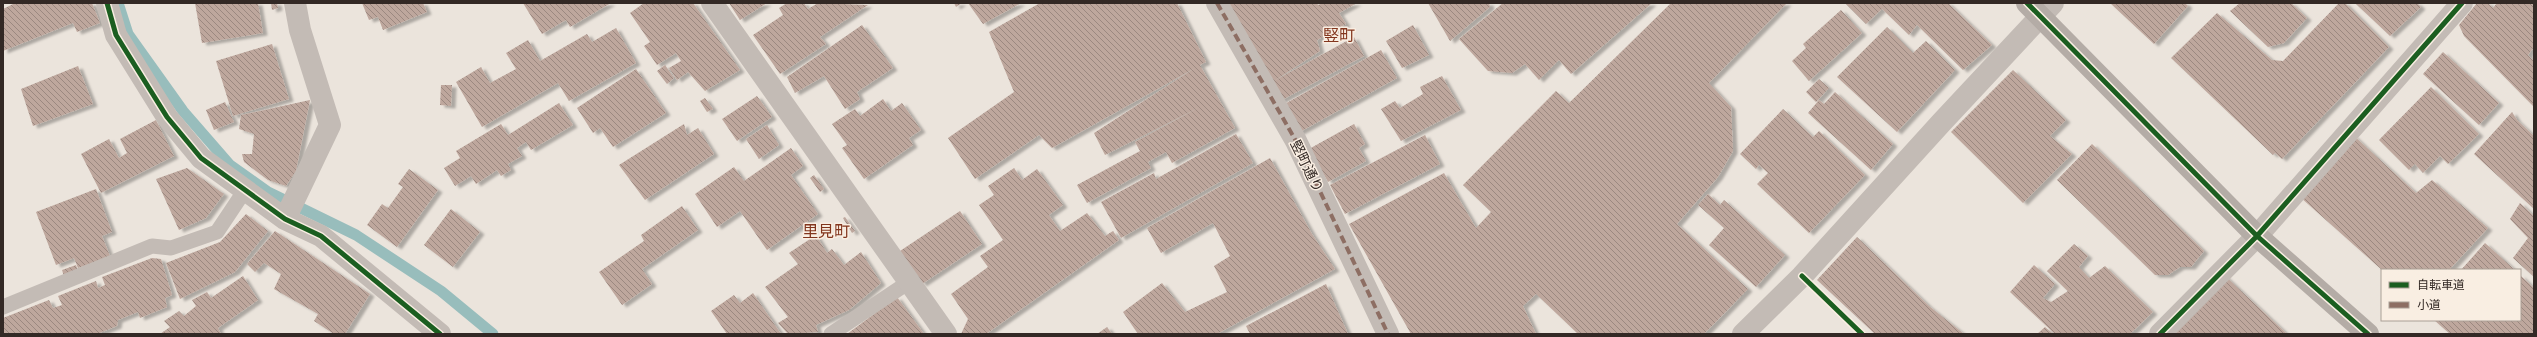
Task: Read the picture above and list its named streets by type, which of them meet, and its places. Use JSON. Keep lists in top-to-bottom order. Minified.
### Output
{"streets":{"street":["竪町通り"]},"districts":["竪町","里見町"],"legend":["自転車道","小道"]}
